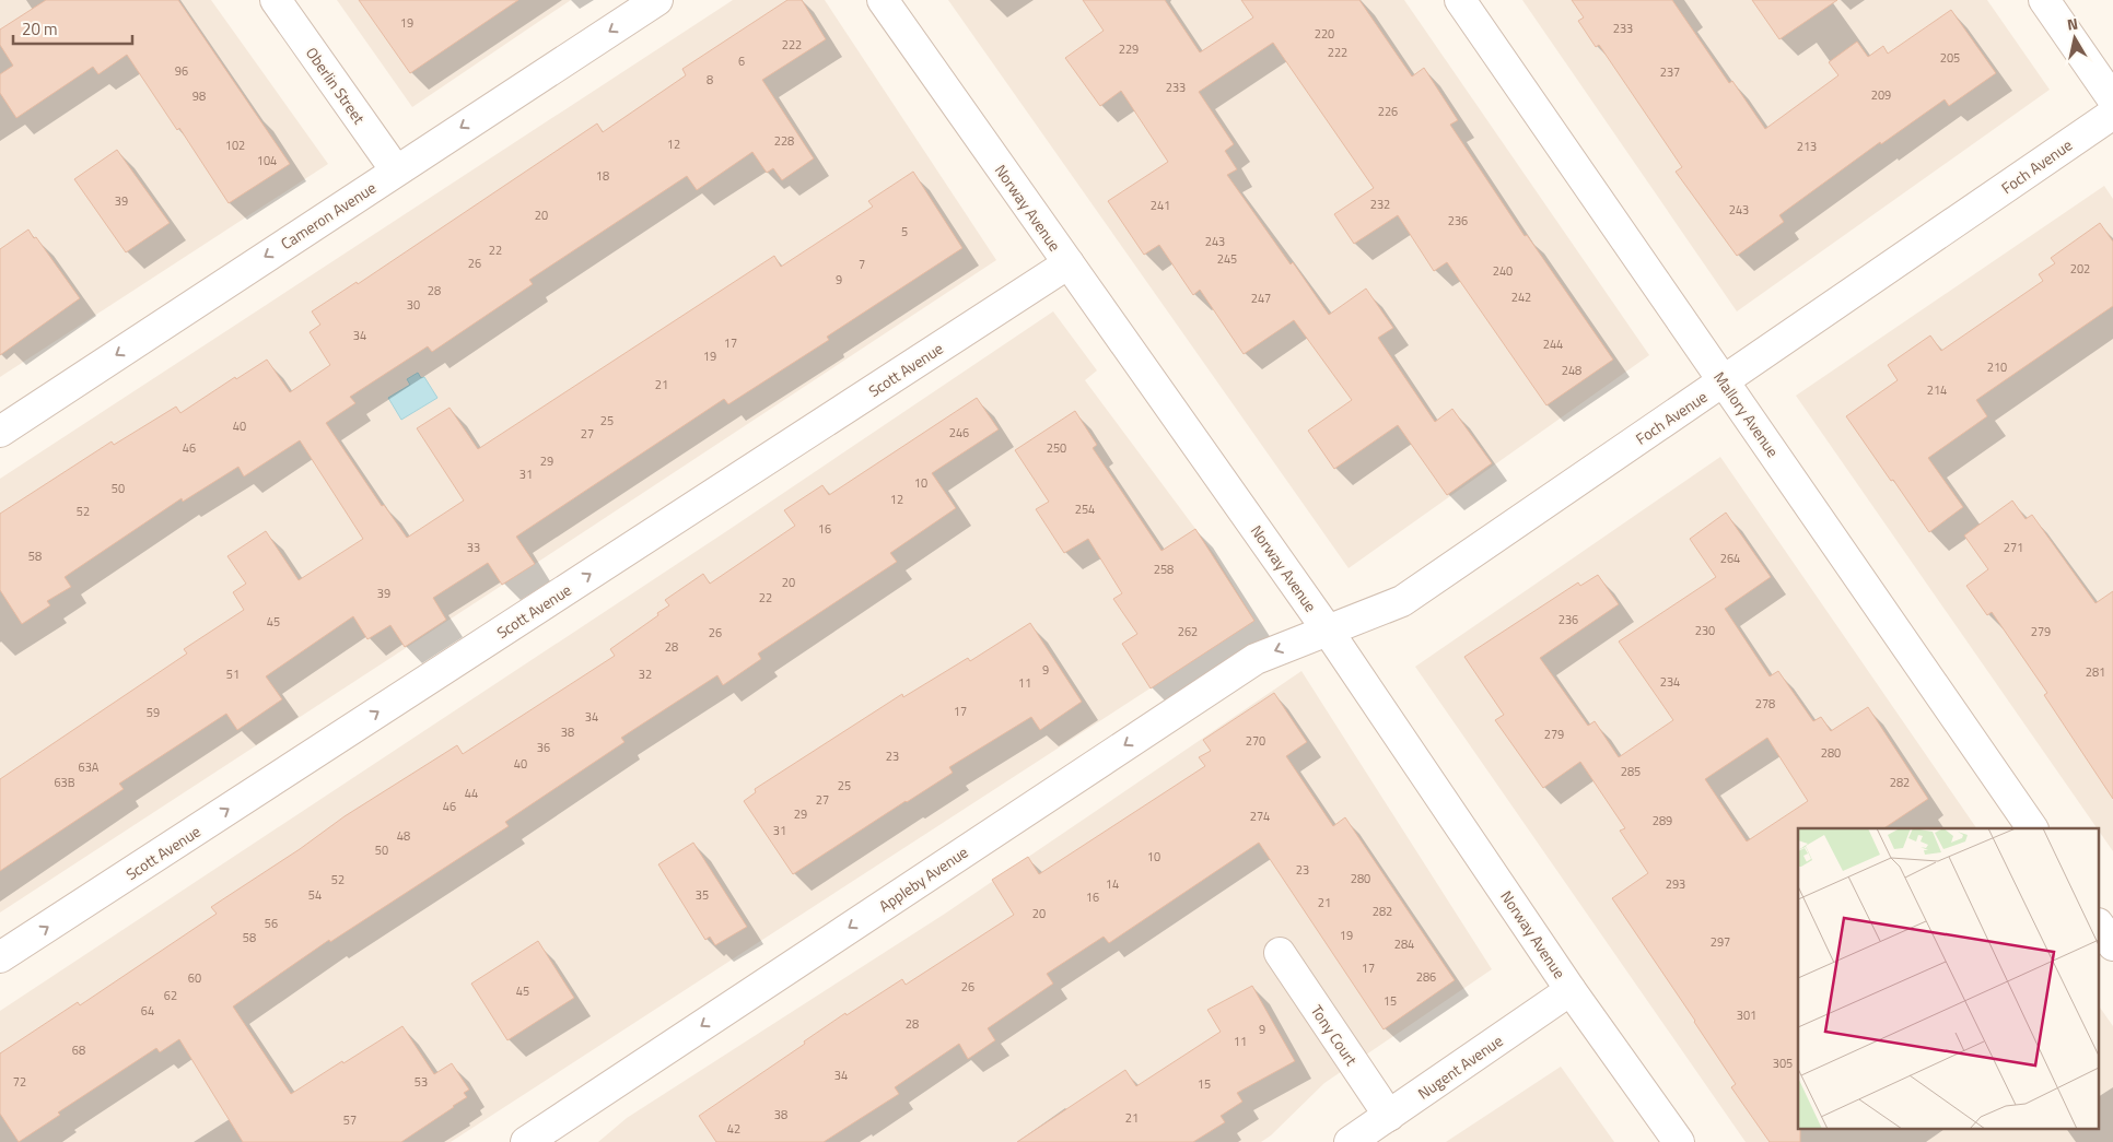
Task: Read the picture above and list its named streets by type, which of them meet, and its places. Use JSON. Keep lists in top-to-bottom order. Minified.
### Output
{"streets":{"street":["Oberlin Street","Foch Avenue","Norway Avenue","Cameron Avenue","Scott Avenue","Mallory Avenue","Appleby Avenue","Tony Court","Nugent Avenue"]},"crossings":[["Oberlin Street","Cameron Avenue"],["Foch Avenue","Norway Avenue"],["Foch Avenue","Mallory Avenue"],["Foch Avenue","Appleby Avenue"],["Norway Avenue","Scott Avenue"],["Norway Avenue","Appleby Avenue"],["Norway Avenue","Nugent Avenue"],["Tony Court","Nugent Avenue"]],"one_way":["Cameron Avenue","Scott Avenue","Appleby Avenue"],"house_numbers":["19","233","220","222","229","222","205","6","96","237","8","233","209","98","226","228","12","102","213","104","18","39","232","241","243","20","236","5","243","22","245","26","7","202","240","9","28","242","247","30","34","17","244","19","210","248","21","214","25","40","246","27","46","250","29","31","10","50","12","254","52","16","33","271","58","264","258","20","39","22","236","45","230","262","279","26","28","9","281","51","32","234","11","278","17","59","34","38","279","270","36","280","23","40","63A","285","63B","282","25","44","27","46","29","274","289","31","48","50","10","23","280","52","14","293","54","35","16","21","282","20","56","19","58","297","284","17","286","60","26","45","62","15","64","301","28","9","11","68","305","34","72","53","15","38","21","57","42"],"scale_bar":"20 m","north":"top"}
